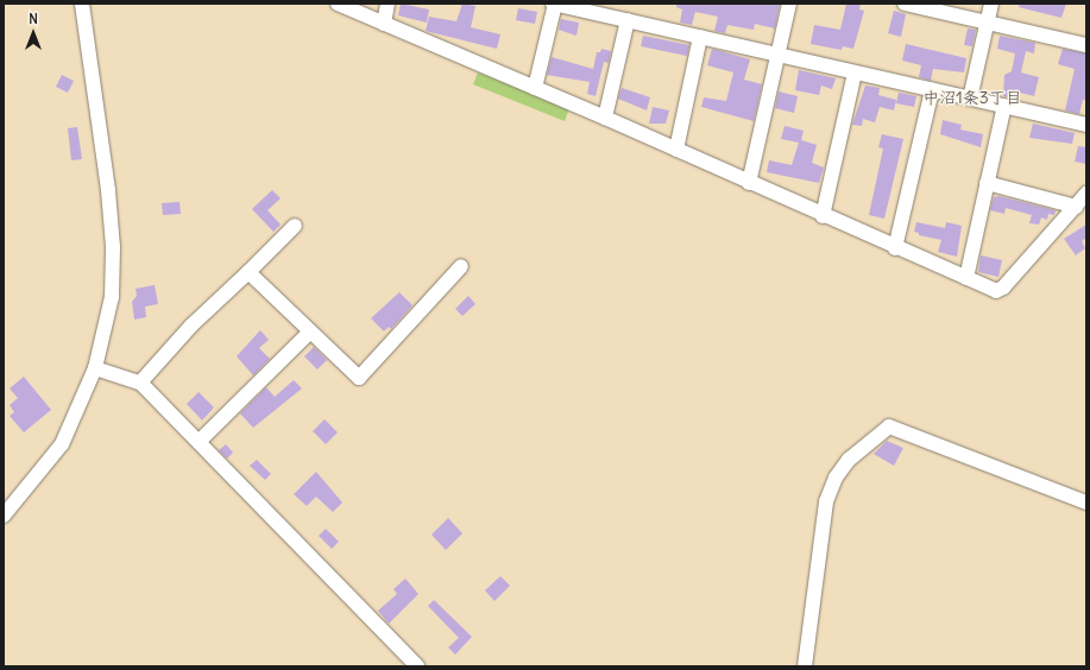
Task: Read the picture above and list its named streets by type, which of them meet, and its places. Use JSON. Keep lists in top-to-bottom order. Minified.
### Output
{"districts":["中沼1条3丁目"],"north":"top"}
